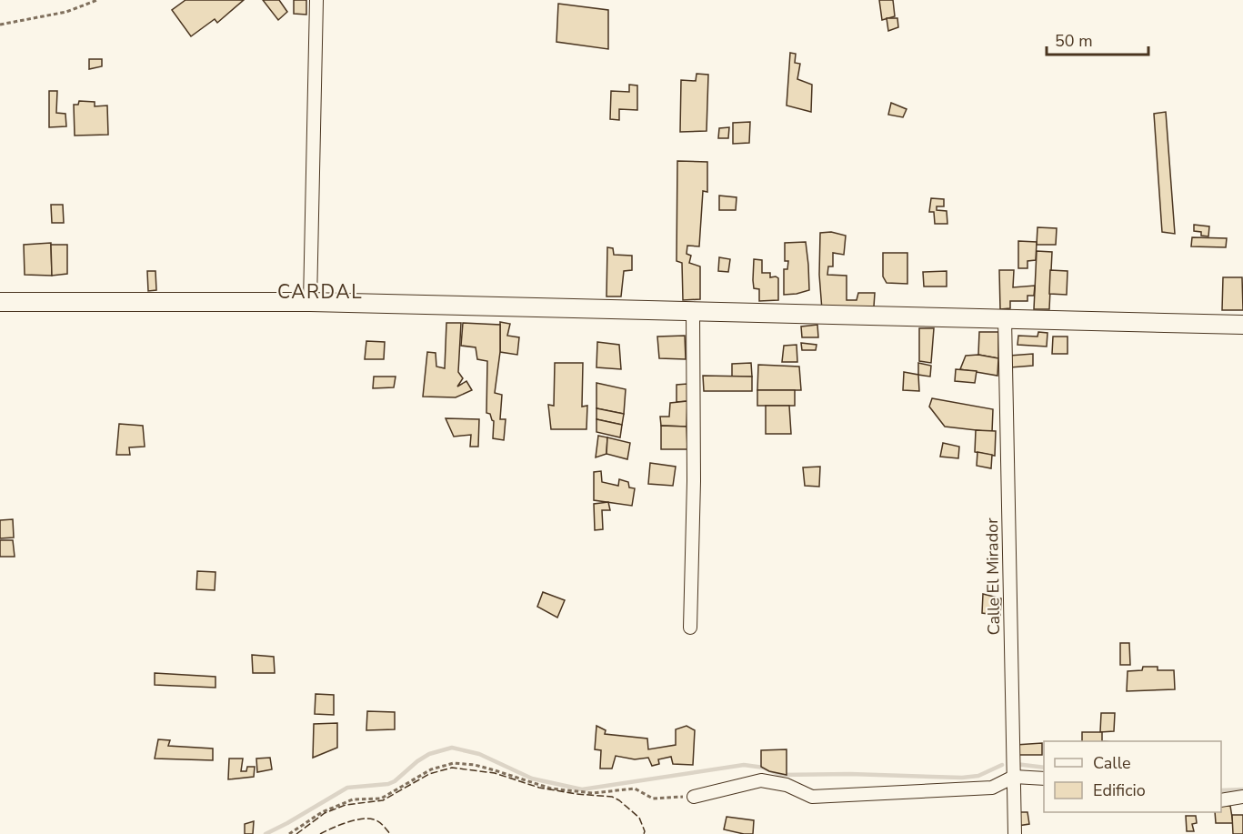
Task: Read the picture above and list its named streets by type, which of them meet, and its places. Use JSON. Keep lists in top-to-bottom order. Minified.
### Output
{"streets":{"street":["Calle El Mirador"]},"districts":["CARDAL"],"legend":["Calle","Edificio"],"scale_bar":"50 m"}
